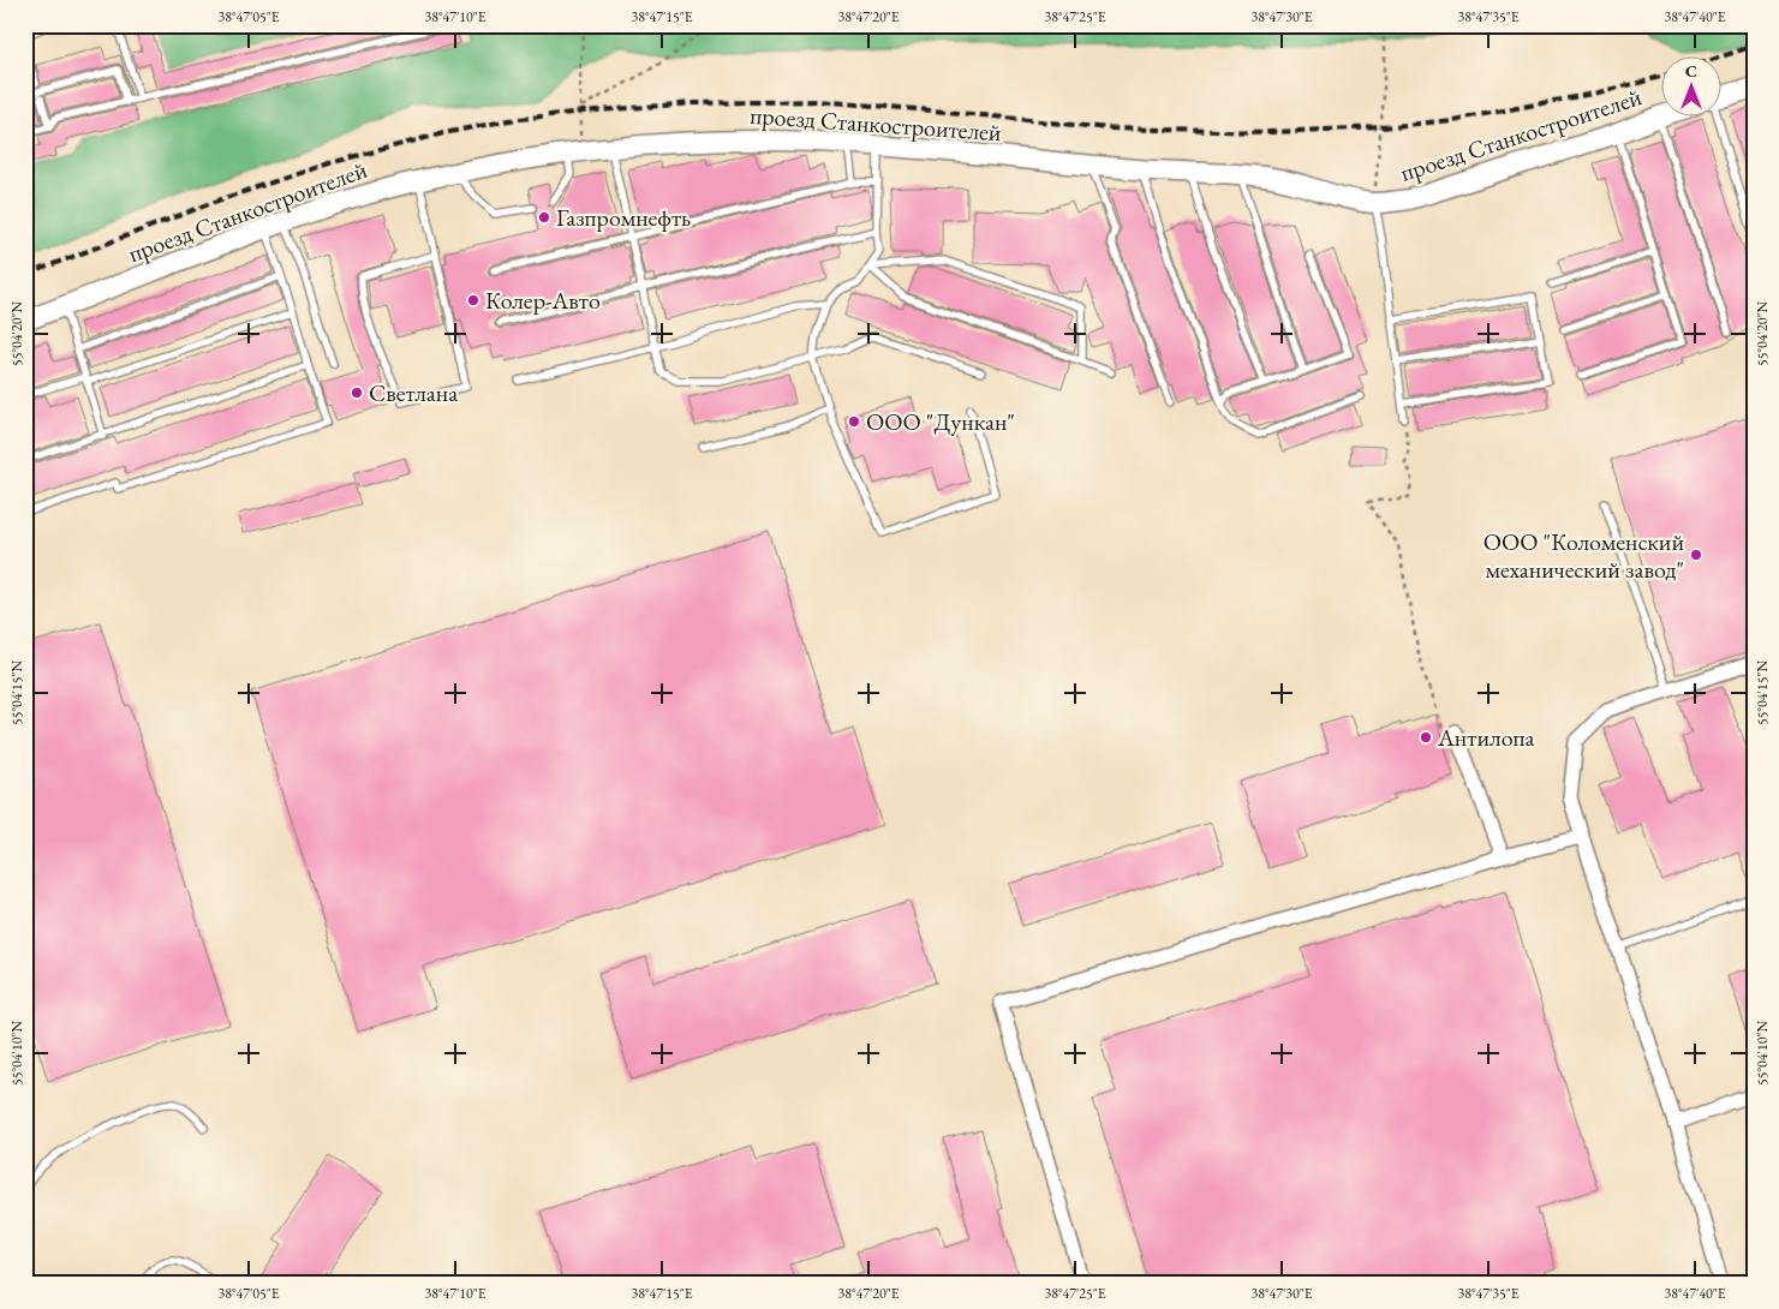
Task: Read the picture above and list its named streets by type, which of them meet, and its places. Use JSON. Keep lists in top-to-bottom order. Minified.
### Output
{"streets":{"main road":["проезд Станкостроителей"]},"places":["Газпромнефть","Колер-Авто","Светлана","ООО \"Дункан\"","ООО \"Коломенский механический завод\"","Aнтилопа"],"north":"top","coordinates":["38°47'05\"E","38°47'10\"E","38°47'15\"E","38°47'20\"E","38°47'25\"E","38°47'30\"E","38°47'35\"E","38°47'40\"E","55°04'20\"N","55°04'15\"N","55°04'10\"N"]}
